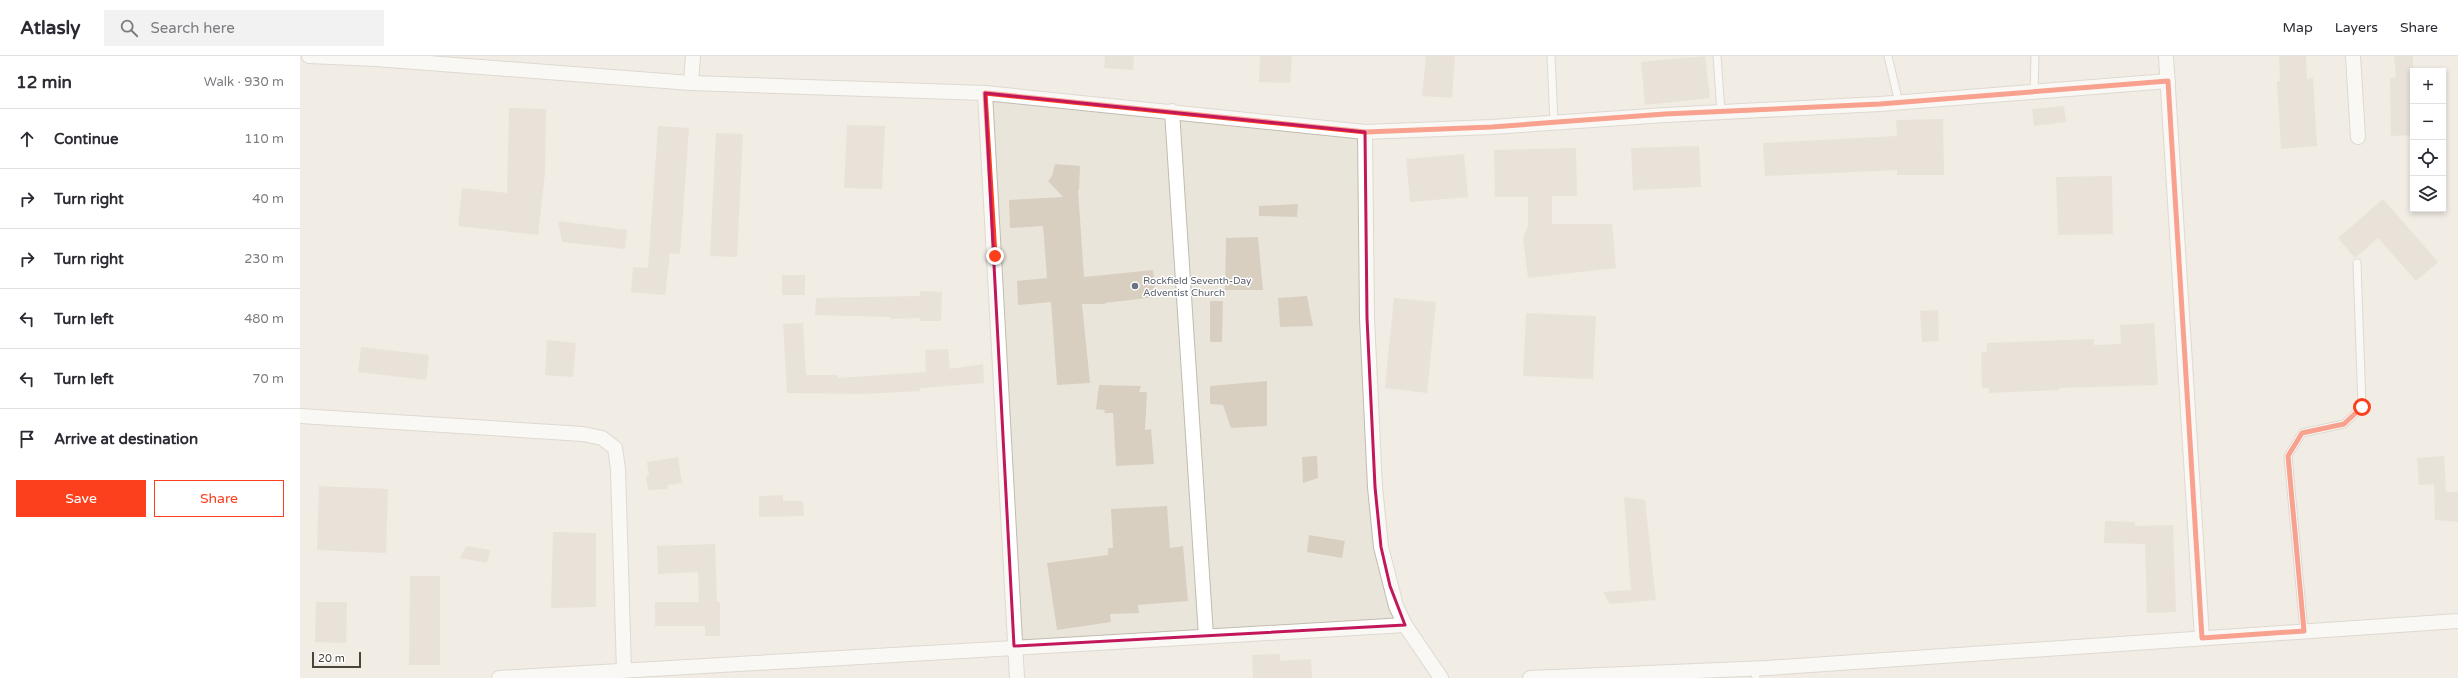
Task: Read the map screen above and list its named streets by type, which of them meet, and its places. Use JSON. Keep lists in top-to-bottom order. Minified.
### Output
{"places":["Rockfield Seventh-Day Adventist Church"],"scale_bar":"20 m","page":{"header":"Atlasly","search":"Search here","nav":["Map","Layers","Share"],"heading":["12 min","Walk · 930 m"],"map_buttons":["+","−"],"list":[["Continue","110 m"],["Turn right","40 m"],["Turn right","230 m"],["Turn left","480 m"],["Turn left","70 m"],"Arrive at destination"],"buttons":["Save","Share"],"scale":"20 m"}}
